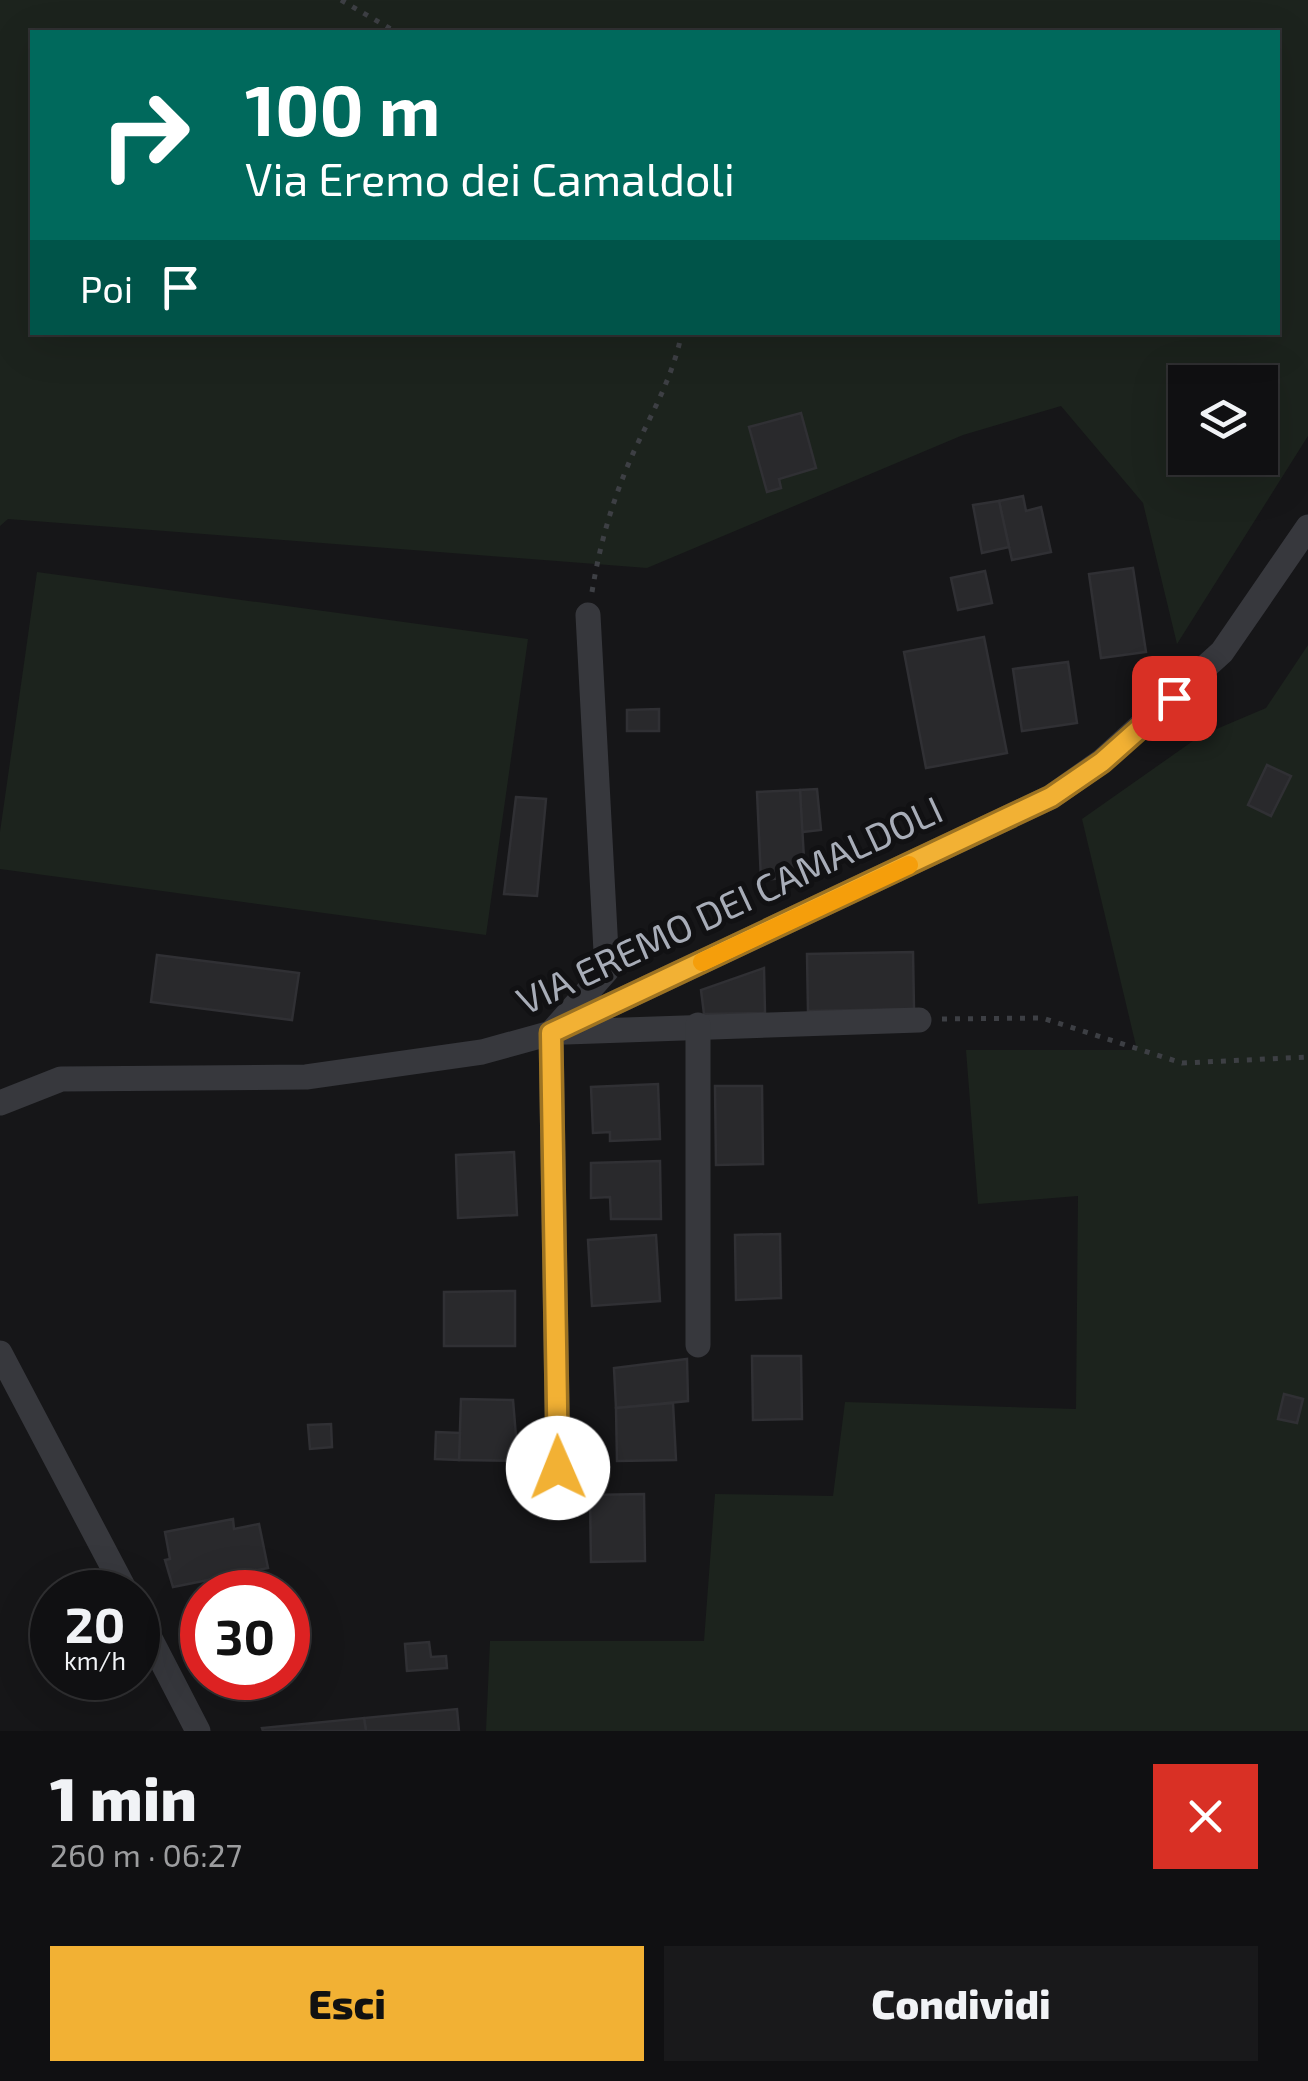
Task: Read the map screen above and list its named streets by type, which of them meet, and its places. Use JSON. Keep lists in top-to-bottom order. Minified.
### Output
{"streets":{"street":["VIA EREMO DEI CAMALDOLI"]},"page":{"turn":["100 m","Via Eremo dei Camaldoli"],"then":"Poi","speed":"20 km/h","limit":"30","heading":["1 min","260 m · 06:27"],"buttons":["Esci","Condividi"]}}
